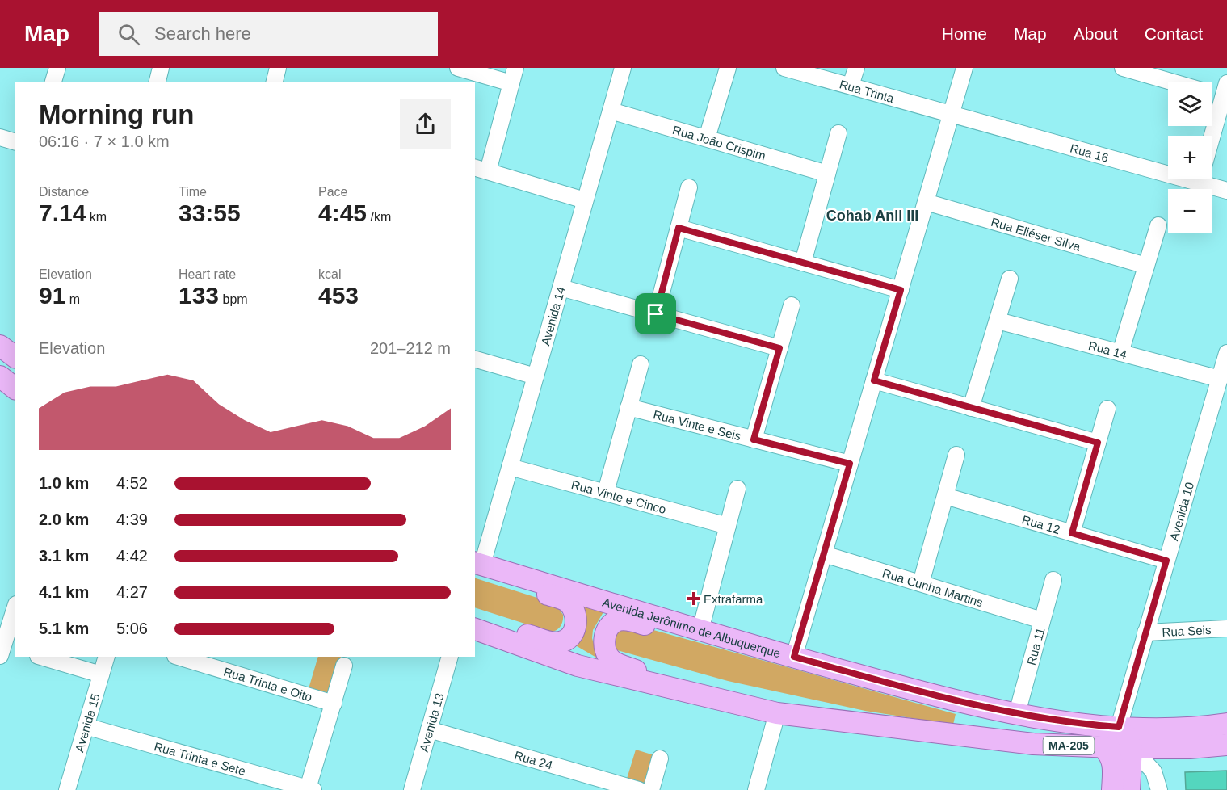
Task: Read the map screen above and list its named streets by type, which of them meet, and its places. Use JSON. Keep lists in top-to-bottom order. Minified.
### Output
{"streets":{"main road":["Avenida Jerônimo de Albuquerque","MA-205"],"street":["Rua Trinta","Rua João Crispim","Rua 16","Rua Eliéser Silva","Avenida 14","Rua 14","Rua Vinte e Seis","Rua Vinte e Cinco","Avenida 10","Rua 12","Rua Cunha Martins","Rua Seis","Rua 11","Rua Trinta e Oito","Avenida 15","Avenida 13","Rua Trinta e Sete","Rua 24"]},"crossings":[["Rua Trinta","Rua 16"],["Rua João Crispim","Avenida 14"],["Avenida 14","Rua Vinte e Cinco"],["Avenida 14","Avenida Jerônimo de Albuquerque"],["Rua 14","Avenida 10"],["Avenida 10","Rua 12"],["Avenida 10","Avenida Jerônimo de Albuquerque"],["Avenida 10","Rua Seis"],["Rua Cunha Martins","Rua 11"],["Avenida Jerônimo de Albuquerque","Rua 11"],["Avenida 15","Rua Trinta e Sete"],["Avenida 13","Rua 24"]],"districts":["Cohab Anil III"],"places":{"health":["Extrafarma"]},"page":{"header":"Map","search":"Search here","nav":["Home","Map","About","Contact"],"map_buttons":["+","−"],"heading":["Morning run","06:16 · 7 × 1.0 km"],"stats":[["Distance","7.14 km"],["Time","33:55"],["Pace","4:45 /km"],["Elevation","91 m"],["Heart rate","133 bpm"],["kcal","453"]],"chart":["Elevation","201–212 m"],"list":[{"name":"1.0 km","note":"4:52"},{"name":"2.0 km","note":"4:39"},{"name":"3.1 km","note":"4:42"},{"name":"4.1 km","note":"4:27"},{"name":"5.1 km","note":"5:06"}]}}
